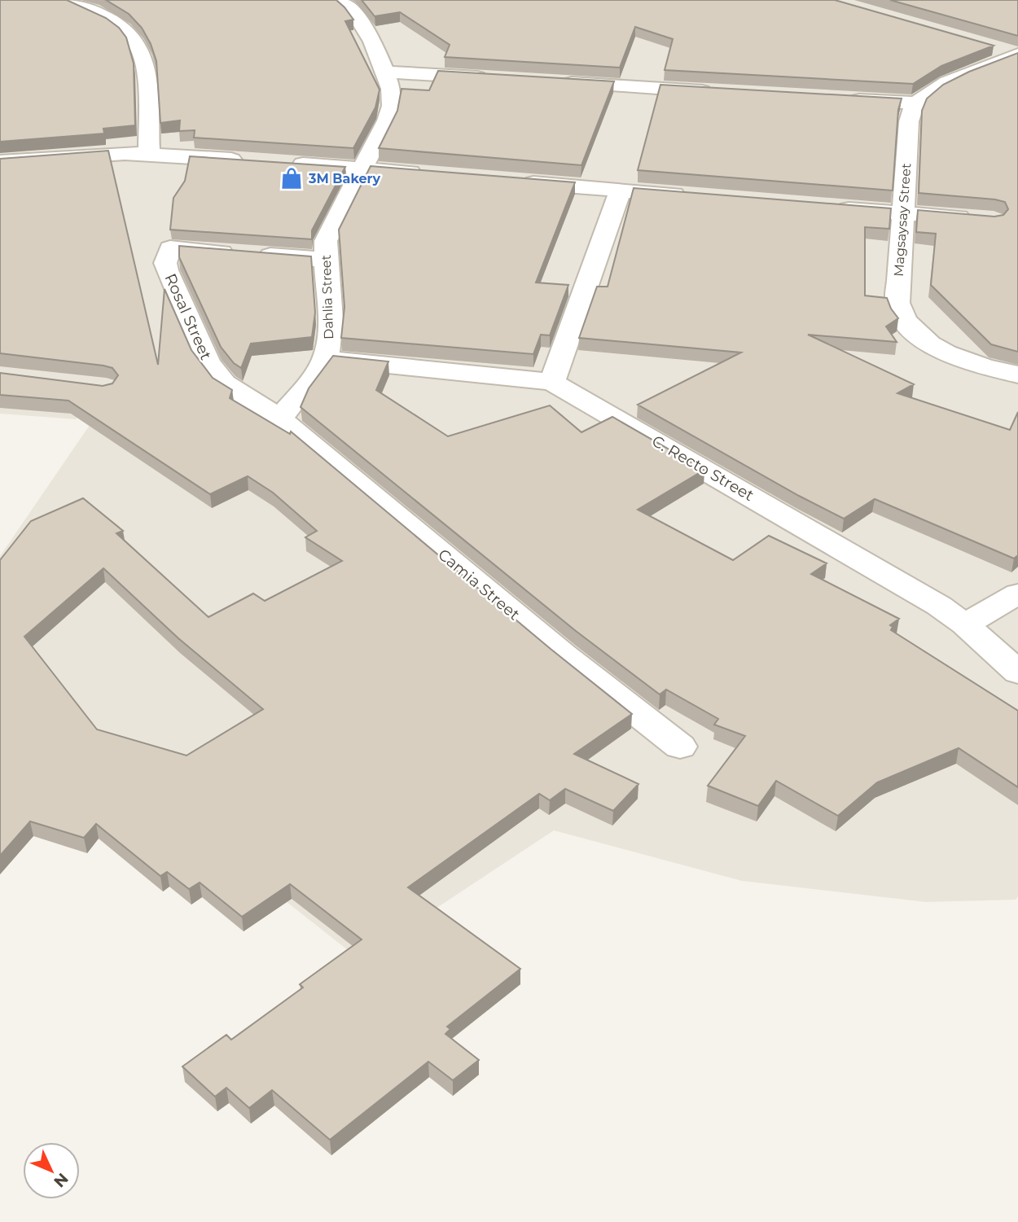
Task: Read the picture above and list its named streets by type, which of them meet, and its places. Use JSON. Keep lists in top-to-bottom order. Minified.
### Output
{"streets":{"street":["Magsaysay Street","Dahlia Street","Rosal Street","C. Recto Street","Camia Street"]},"crossings":[["Dahlia Street","Rosal Street"],["Dahlia Street","Camia Street"],["Rosal Street","Camia Street"]],"places":{"shop":["3M Bakery"]},"north":"bottom right"}
